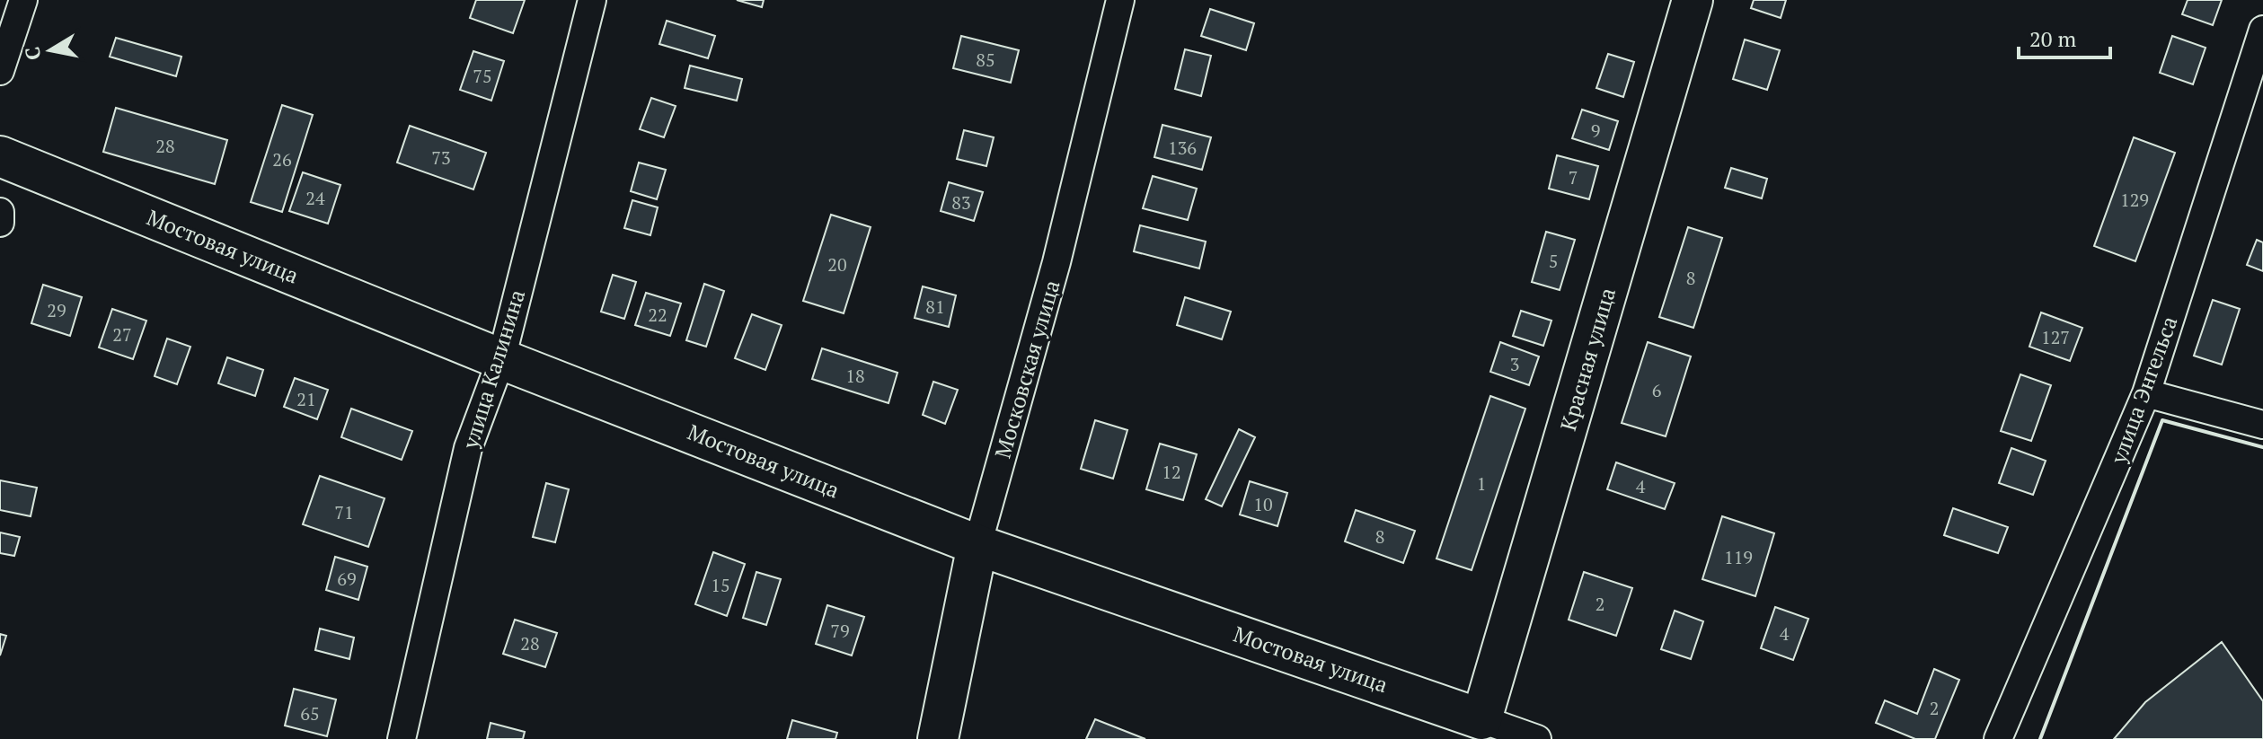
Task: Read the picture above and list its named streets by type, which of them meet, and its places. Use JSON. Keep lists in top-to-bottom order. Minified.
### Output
{"streets":{"street":["Мостовая улица","Красная улица","улица Калинина","Московская улица","улица Энгельса"]},"crossings":[["Мостовая улица","Красная улица"],["Мостовая улица","улица Калинина"],["Мостовая улица","Московская улица"]],"house_numbers":["85","75","9","28","136","73","26","7","24","129","83","5","20","8","81","29","22","27","127","3","18","6","21","12","1","4","10","71","8","119","69","15","2","79","4","28","2","65"],"scale_bar":"20 m","north":"left"}
